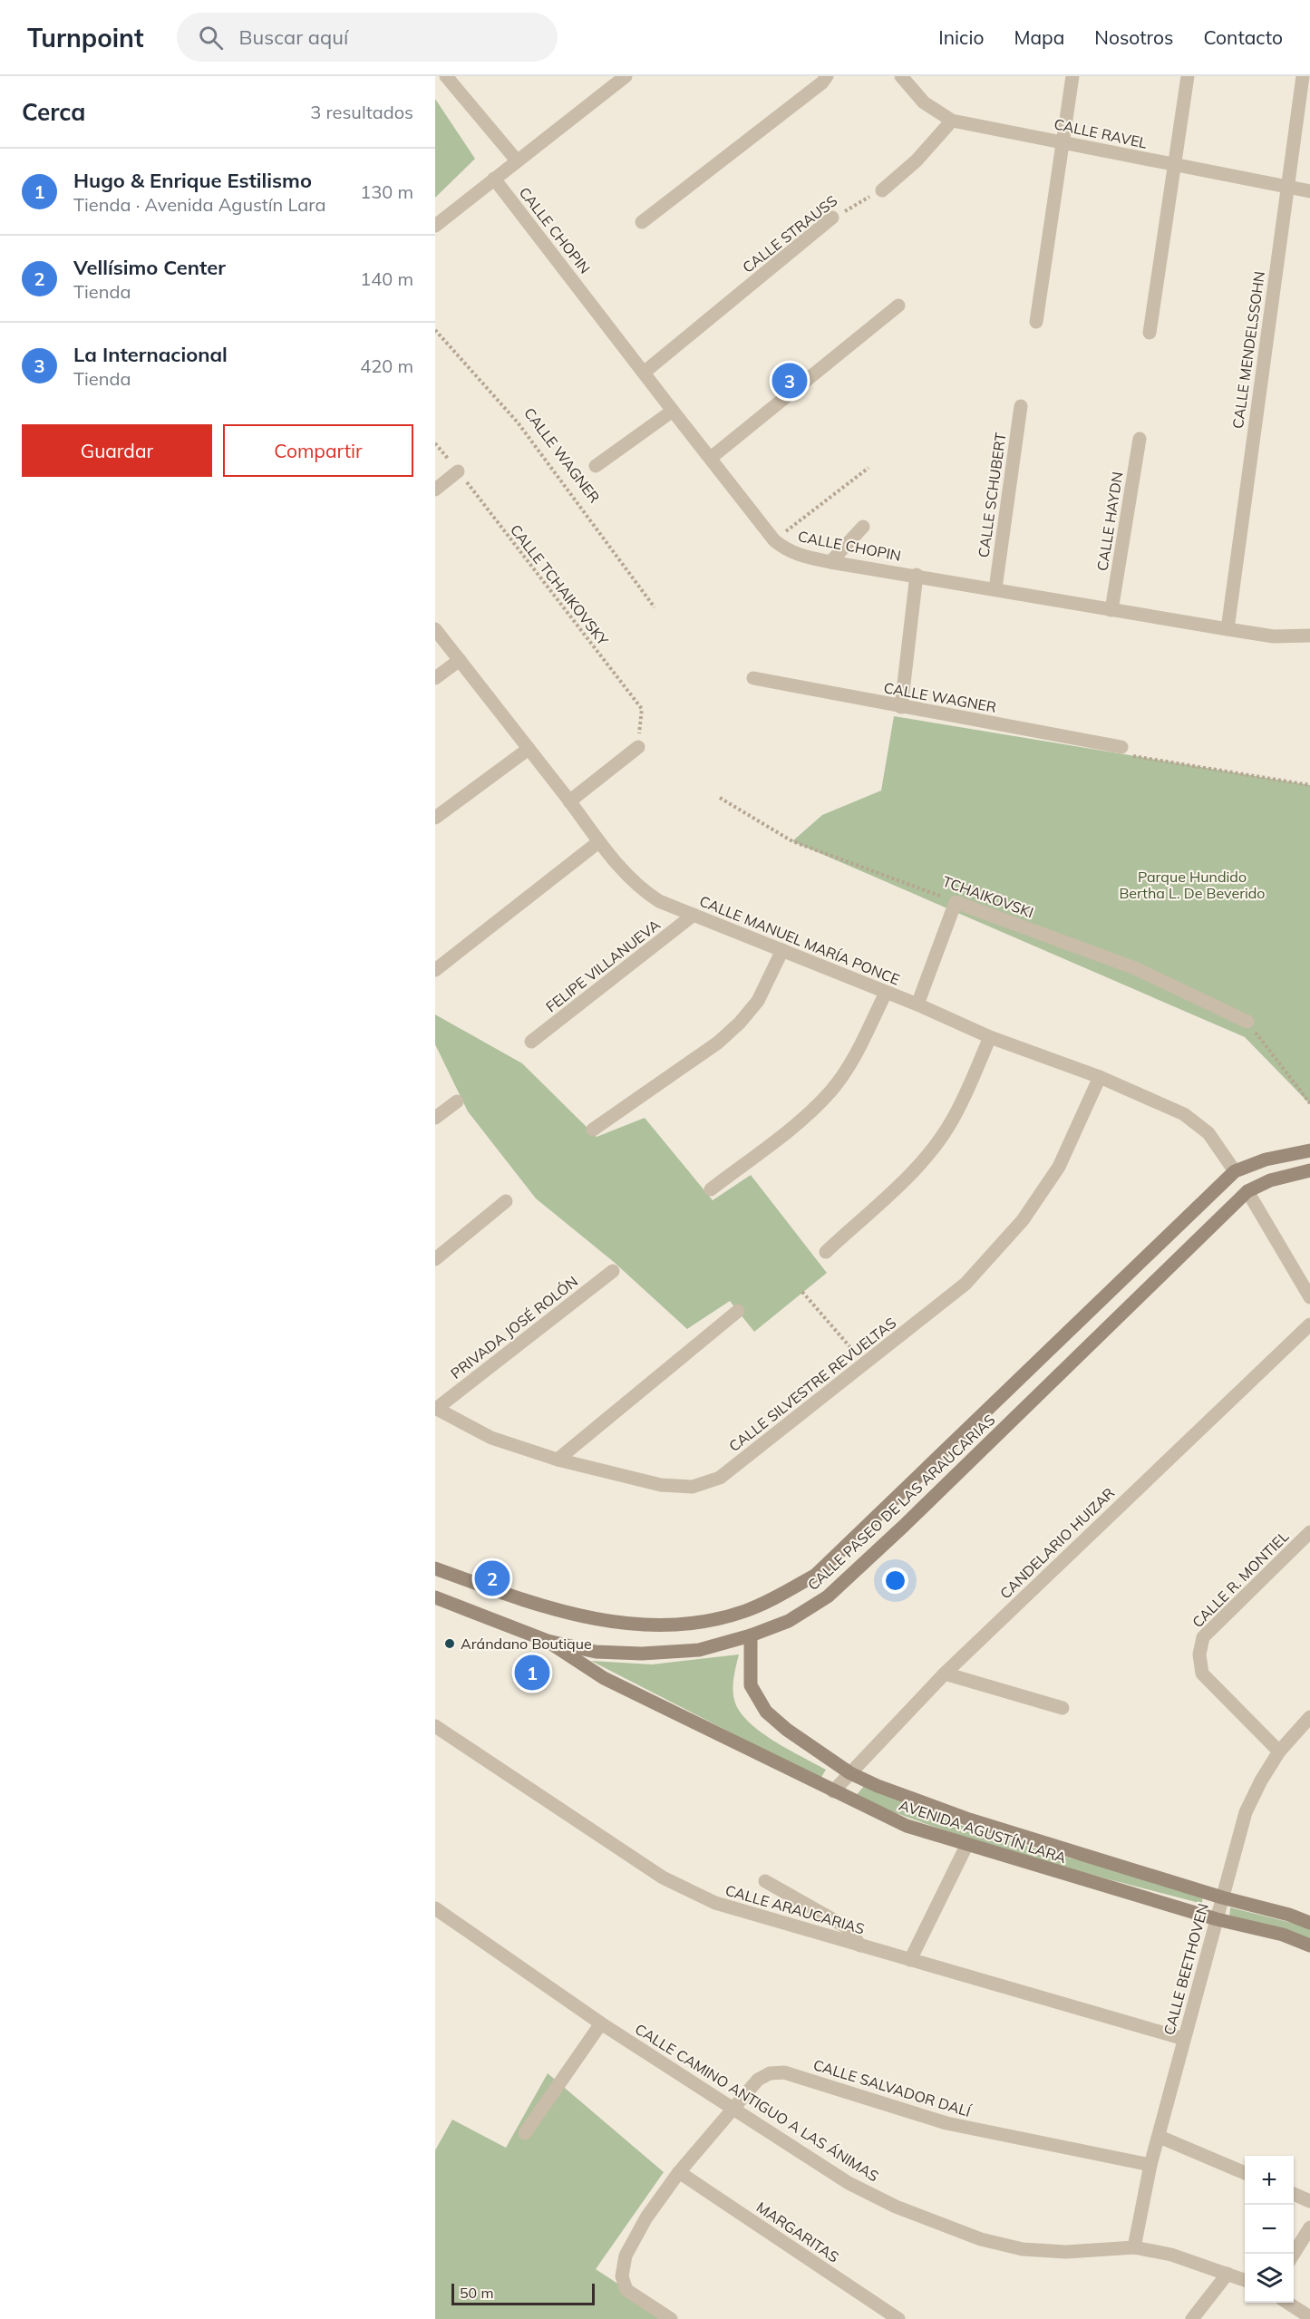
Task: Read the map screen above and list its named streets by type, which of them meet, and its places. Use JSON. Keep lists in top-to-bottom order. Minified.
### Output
{"streets":{"main road":["CALLE PASEO DE LAS ARAUCARIAS","AVENIDA AGUSTÍN LARA"],"street":["CALLE RAVEL","CALLE CHOPIN","CALLE STRAUSS","CALLE MENDELSSOHN","CALLE WAGNER","CALLE SCHUBERT","CALLE HAYDN","TCHAIKOVSKI","CALLE MANUEL MARÍA PONCE","FELIPE VILLANUEVA","PRIVADA JOSÉ ROLÓN","CALLE SILVESTRE REVUELTAS","CANDELARIO HUIZAR","CALLE R. MONTIEL","CALLE ARAUCARIAS","CALLE BEETHOVEN","CALLE SALVADOR DALÍ","CALLE CAMINO ANTIGUO A LAS ÁNIMAS","MARGARITAS"],"path":["CALLE TCHAIKOVSKY"]},"crossings":[["CALLE RAVEL","CALLE MENDELSSOHN"],["CALLE CHOPIN","CALLE STRAUSS"],["CALLE CHOPIN","CALLE MENDELSSOHN"],["CALLE CHOPIN","CALLE SCHUBERT"],["CALLE CHOPIN","CALLE HAYDN"],["CALLE MANUEL MARÍA PONCE","FELIPE VILLANUEVA"],["CALLE MANUEL MARÍA PONCE","CALLE SILVESTRE REVUELTAS"],["CALLE MANUEL MARÍA PONCE","CALLE PASEO DE LAS ARAUCARIAS"],["PRIVADA JOSÉ ROLÓN","CALLE SILVESTRE REVUELTAS"],["CALLE PASEO DE LAS ARAUCARIAS","AVENIDA AGUSTÍN LARA"],["CANDELARIO HUIZAR","AVENIDA AGUSTÍN LARA"],["CALLE R. MONTIEL","CALLE BEETHOVEN"],["AVENIDA AGUSTÍN LARA","CALLE BEETHOVEN"],["CALLE ARAUCARIAS","CALLE BEETHOVEN"],["CALLE BEETHOVEN","CALLE SALVADOR DALÍ"],["CALLE BEETHOVEN","CALLE CAMINO ANTIGUO A LAS ÁNIMAS"],["CALLE SALVADOR DALÍ","CALLE CAMINO ANTIGUO A LAS ÁNIMAS"],["CALLE SALVADOR DALÍ","MARGARITAS"]],"parks":["Parque Hundido Bertha L. De Beverido"],"places":["Arándano Boutique"],"scale_bar":"50 m","page":{"header":"Turnpoint","search":"Buscar aquí","nav":["Inicio","Mapa","Nosotros","Contacto"],"heading":["Cerca","3 resultados"],"list":[{"mark":"1","name":"Hugo & Enrique Estilismo","note":"Tienda · Avenida Agustín Lara","value":"130 m"},{"mark":"2","name":"Vellísimo Center","note":"Tienda","value":"140 m"},{"mark":"3","name":"La Internacional","note":"Tienda","value":"420 m"}],"pins":["3","2","1"],"buttons":["Guardar","Compartir"],"map_buttons":["+","−"],"scale":"50 m"}}
